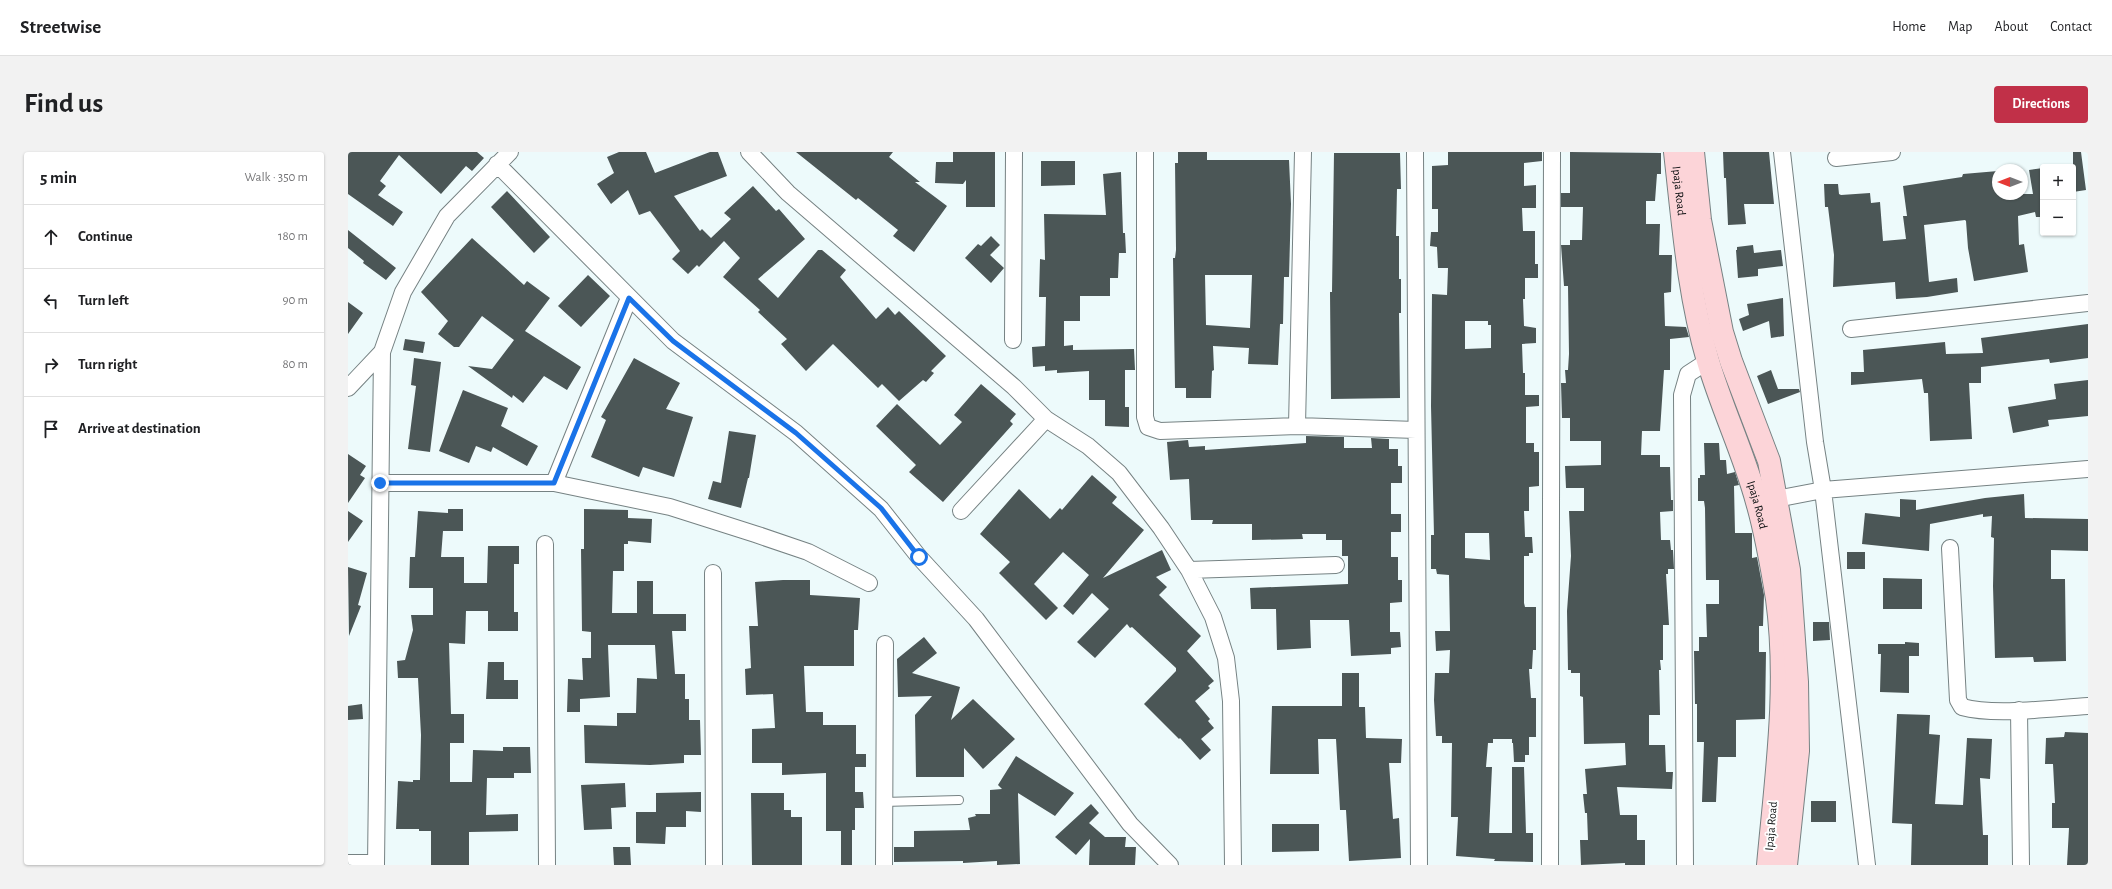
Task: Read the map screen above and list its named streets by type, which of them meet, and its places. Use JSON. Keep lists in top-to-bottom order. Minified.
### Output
{"streets":{"main road":["Ipaja Road"]},"north":"left","page":{"header":"Streetwise","nav":["Home","Map","About","Contact"],"buttons":"Directions","title":"Find us","heading":["5 min","Walk · 350 m"],"map_buttons":["+","−"],"list":[["Continue","180 m"],["Turn left","90 m"],["Turn right","80 m"],"Arrive at destination"]}}
